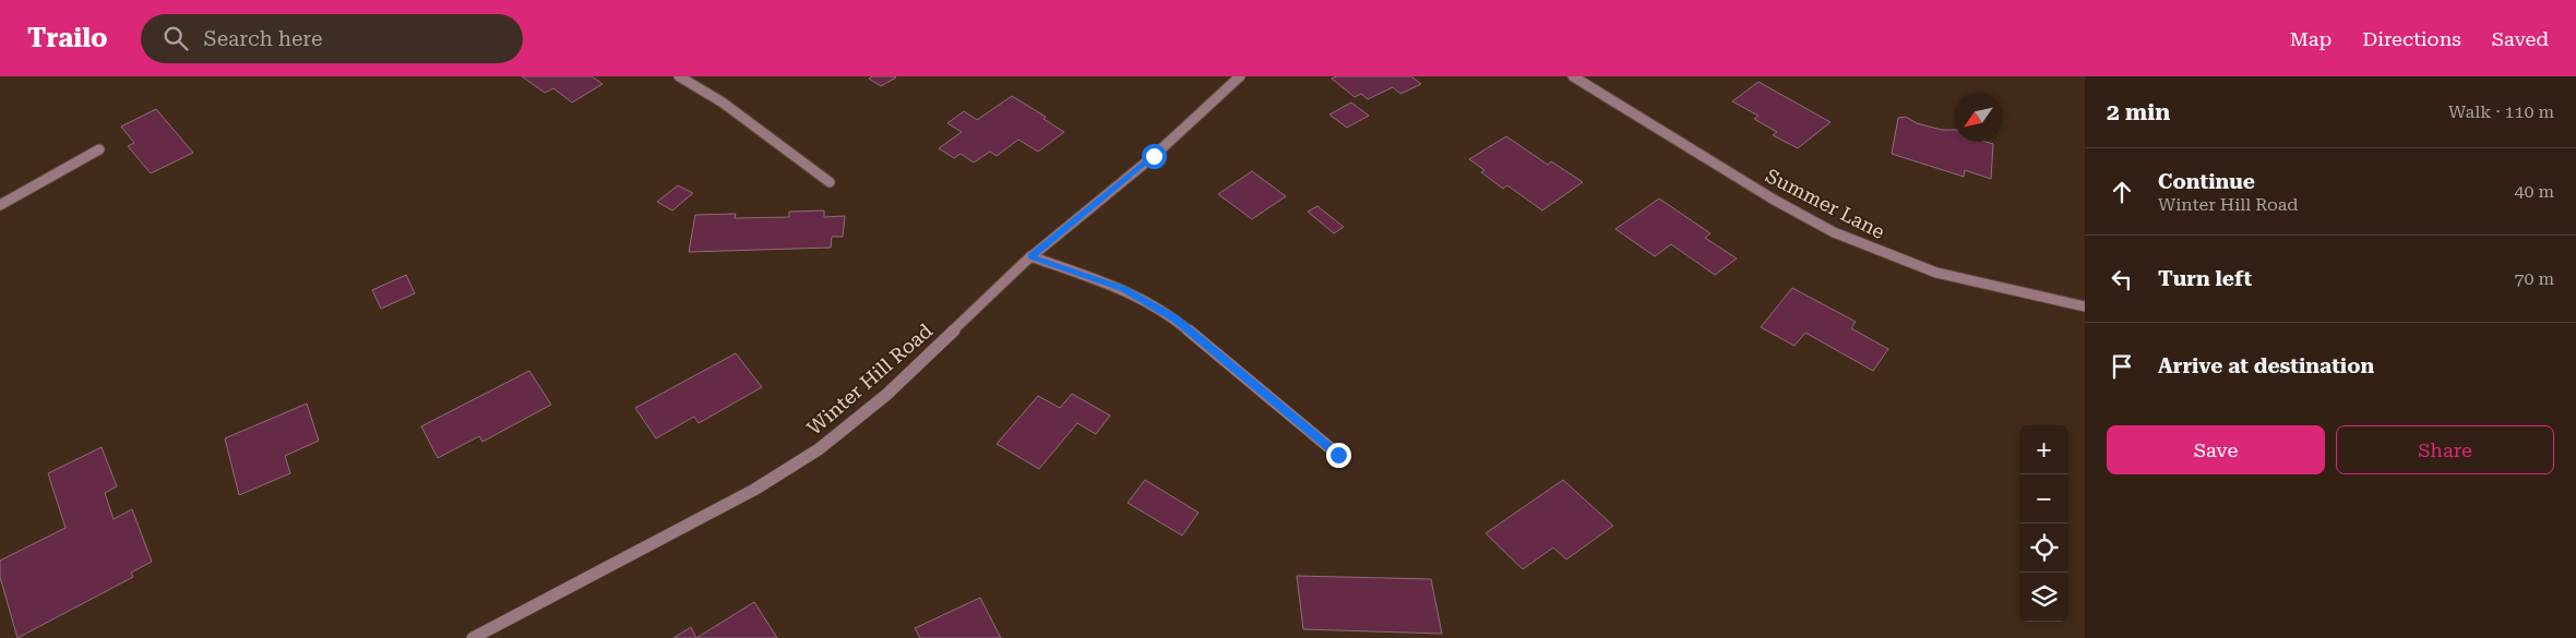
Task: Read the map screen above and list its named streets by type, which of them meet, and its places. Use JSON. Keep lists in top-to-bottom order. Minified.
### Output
{"streets":{"street":["Summer Lane","Winter Hill Road"]},"north":"bottom left","page":{"header":"Trailo","search":"Search here","nav":["Map","Directions","Saved"],"heading":["2 min","Walk · 110 m"],"list":[["Continue","Winter Hill Road","40 m"],["Turn left","70 m"],"Arrive at destination"],"buttons":["Save","Share"],"map_buttons":["+","−"]}}
